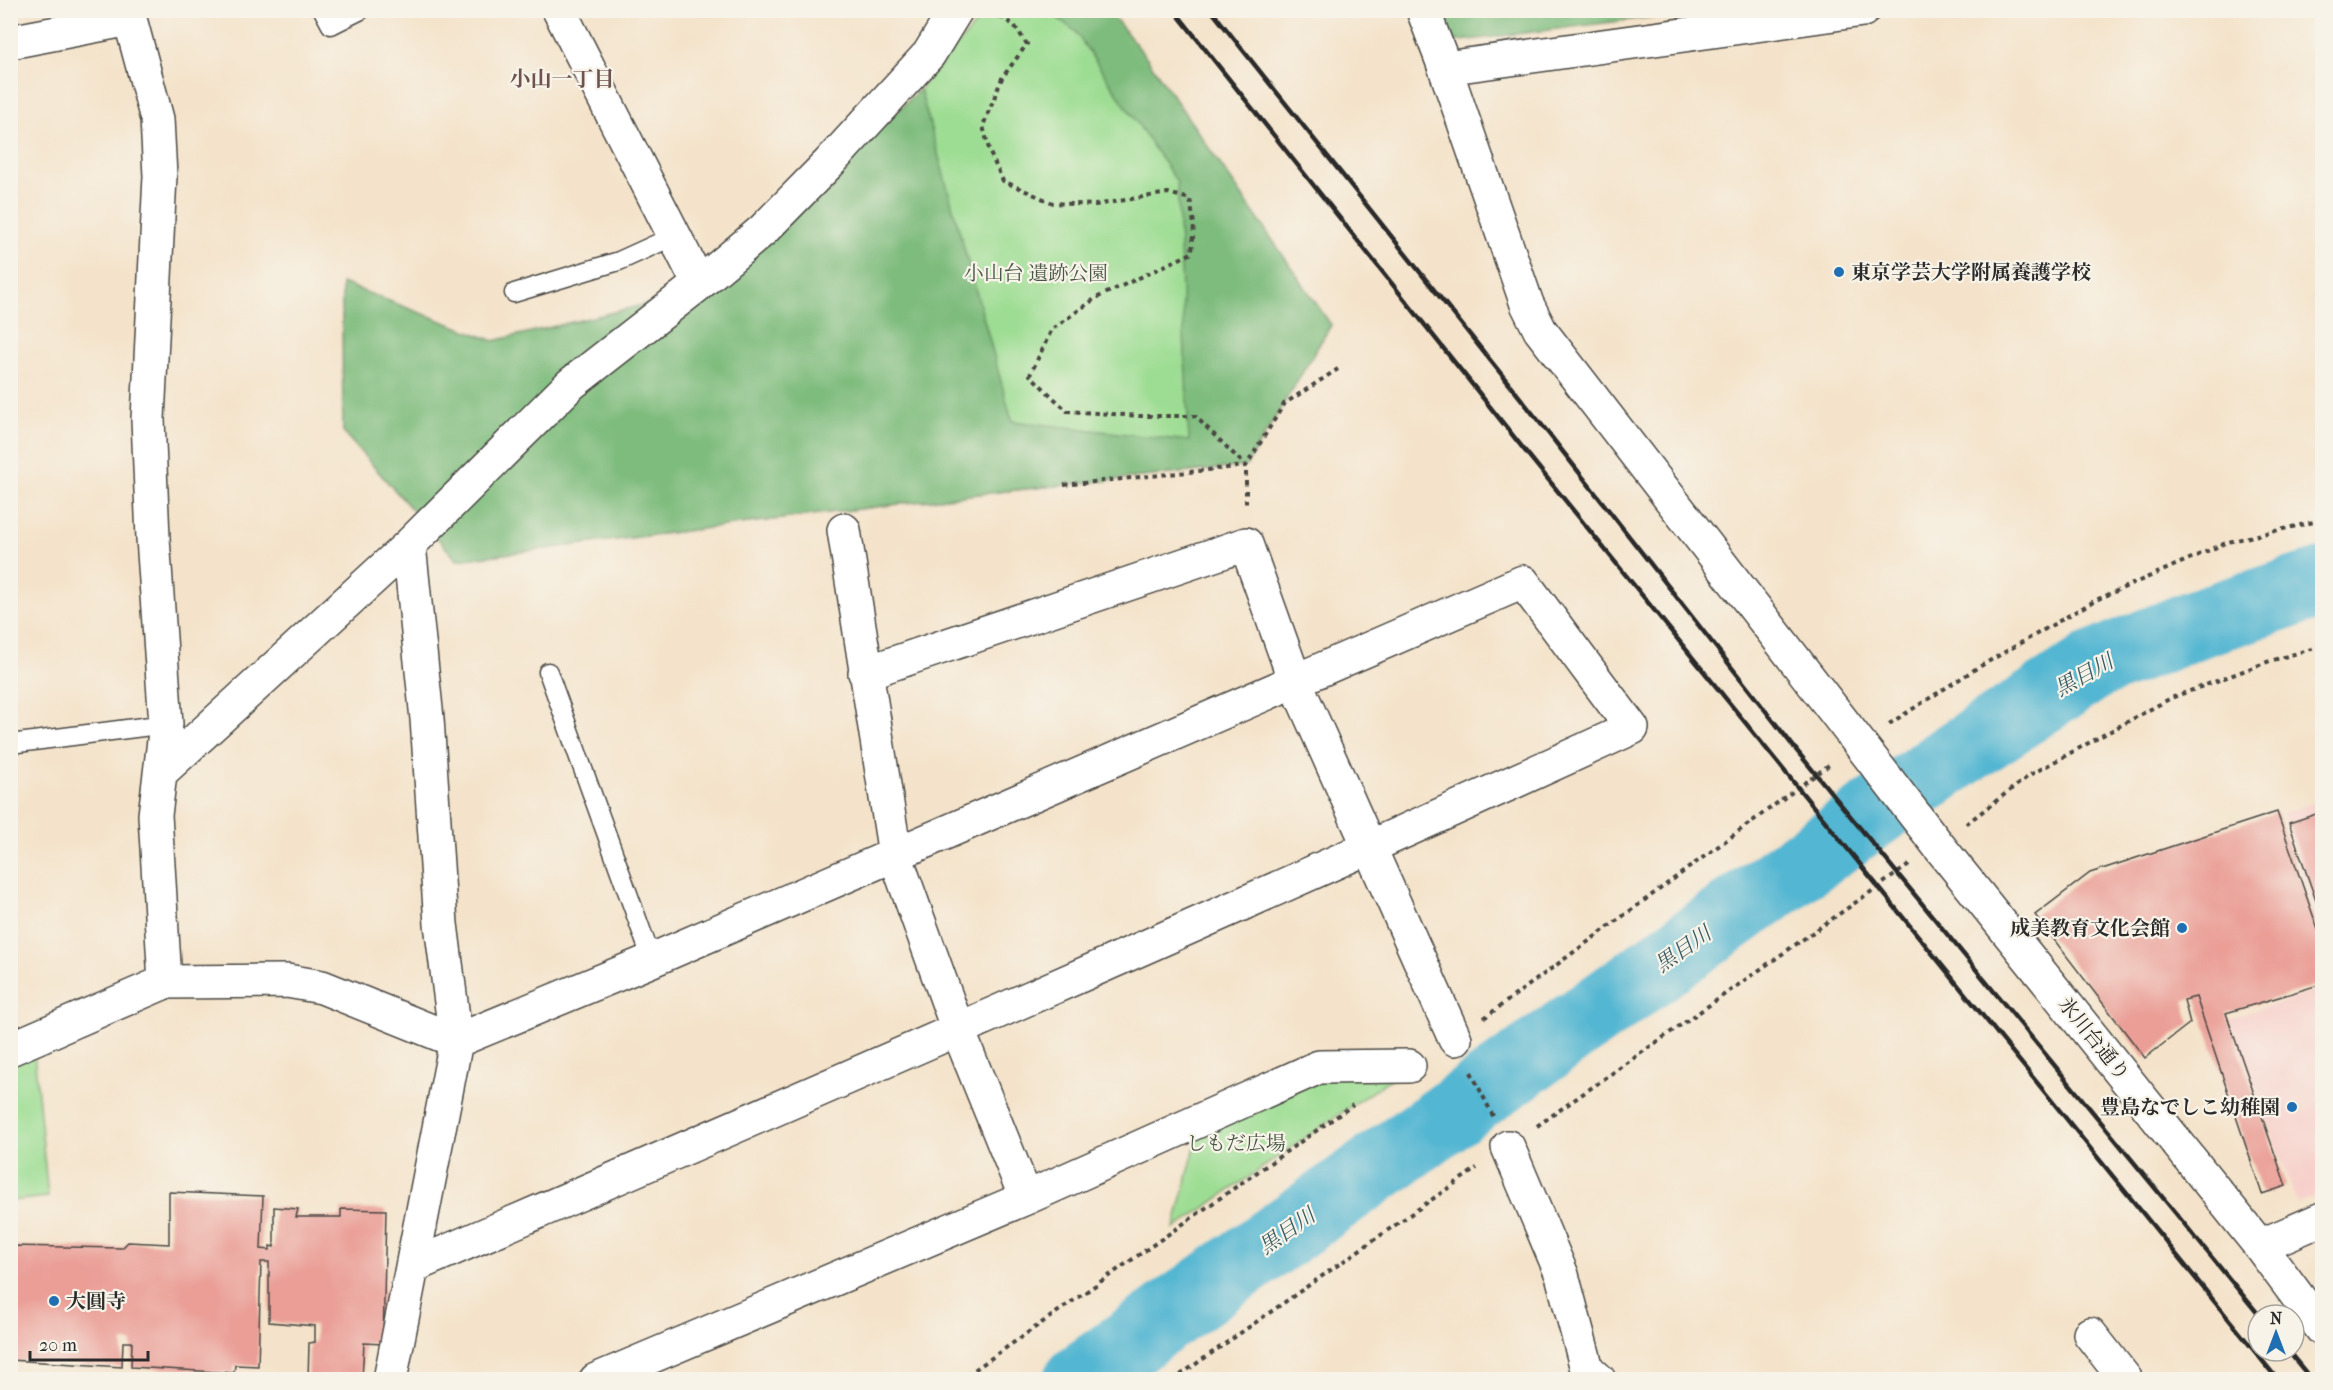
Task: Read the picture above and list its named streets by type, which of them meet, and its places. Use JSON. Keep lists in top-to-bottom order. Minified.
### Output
{"streets":{"street":["氷川台通り"]},"districts":["小山一丁目"],"water":["黒目川"],"parks":["小山台 遺跡公園","しもだ広場"],"places":["東京学芸大学附属養護学校","成美教育文化会館","豊島なでしこ幼稚園","大圓寺"],"scale_bar":"20 m","north":"top"}
